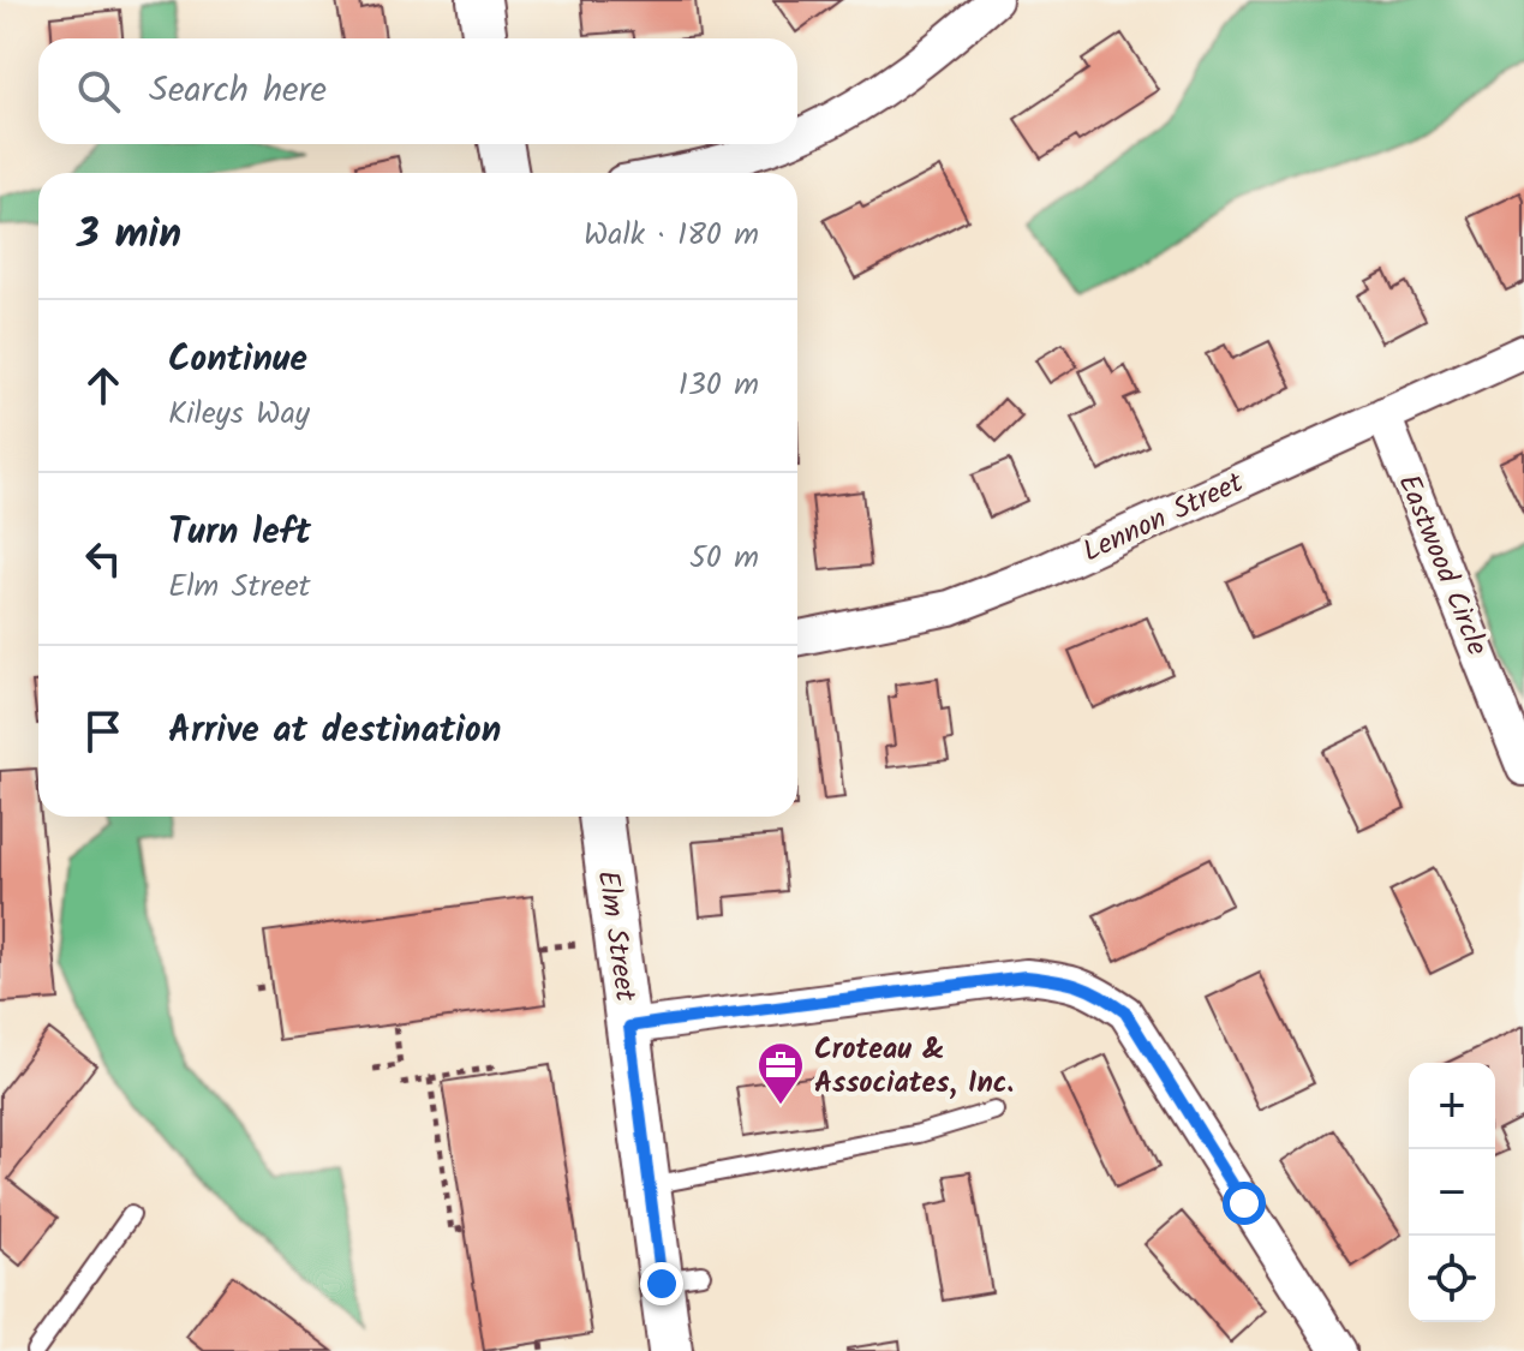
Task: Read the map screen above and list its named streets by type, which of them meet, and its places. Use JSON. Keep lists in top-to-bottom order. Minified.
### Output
{"streets":{"street":["Lennon Street","Eastwood Circle","Elm Street"]},"crossings":[["Lennon Street","Eastwood Circle"]],"places":{"office":["Croteau & Associates, Inc."]},"page":{"search":"Search here","heading":["3 min","Walk · 180 m"],"list":[["Continue","Kileys Way","130 m"],["Turn left","Elm Street","50 m"],"Arrive at destination"],"map_buttons":["+","−"]}}
